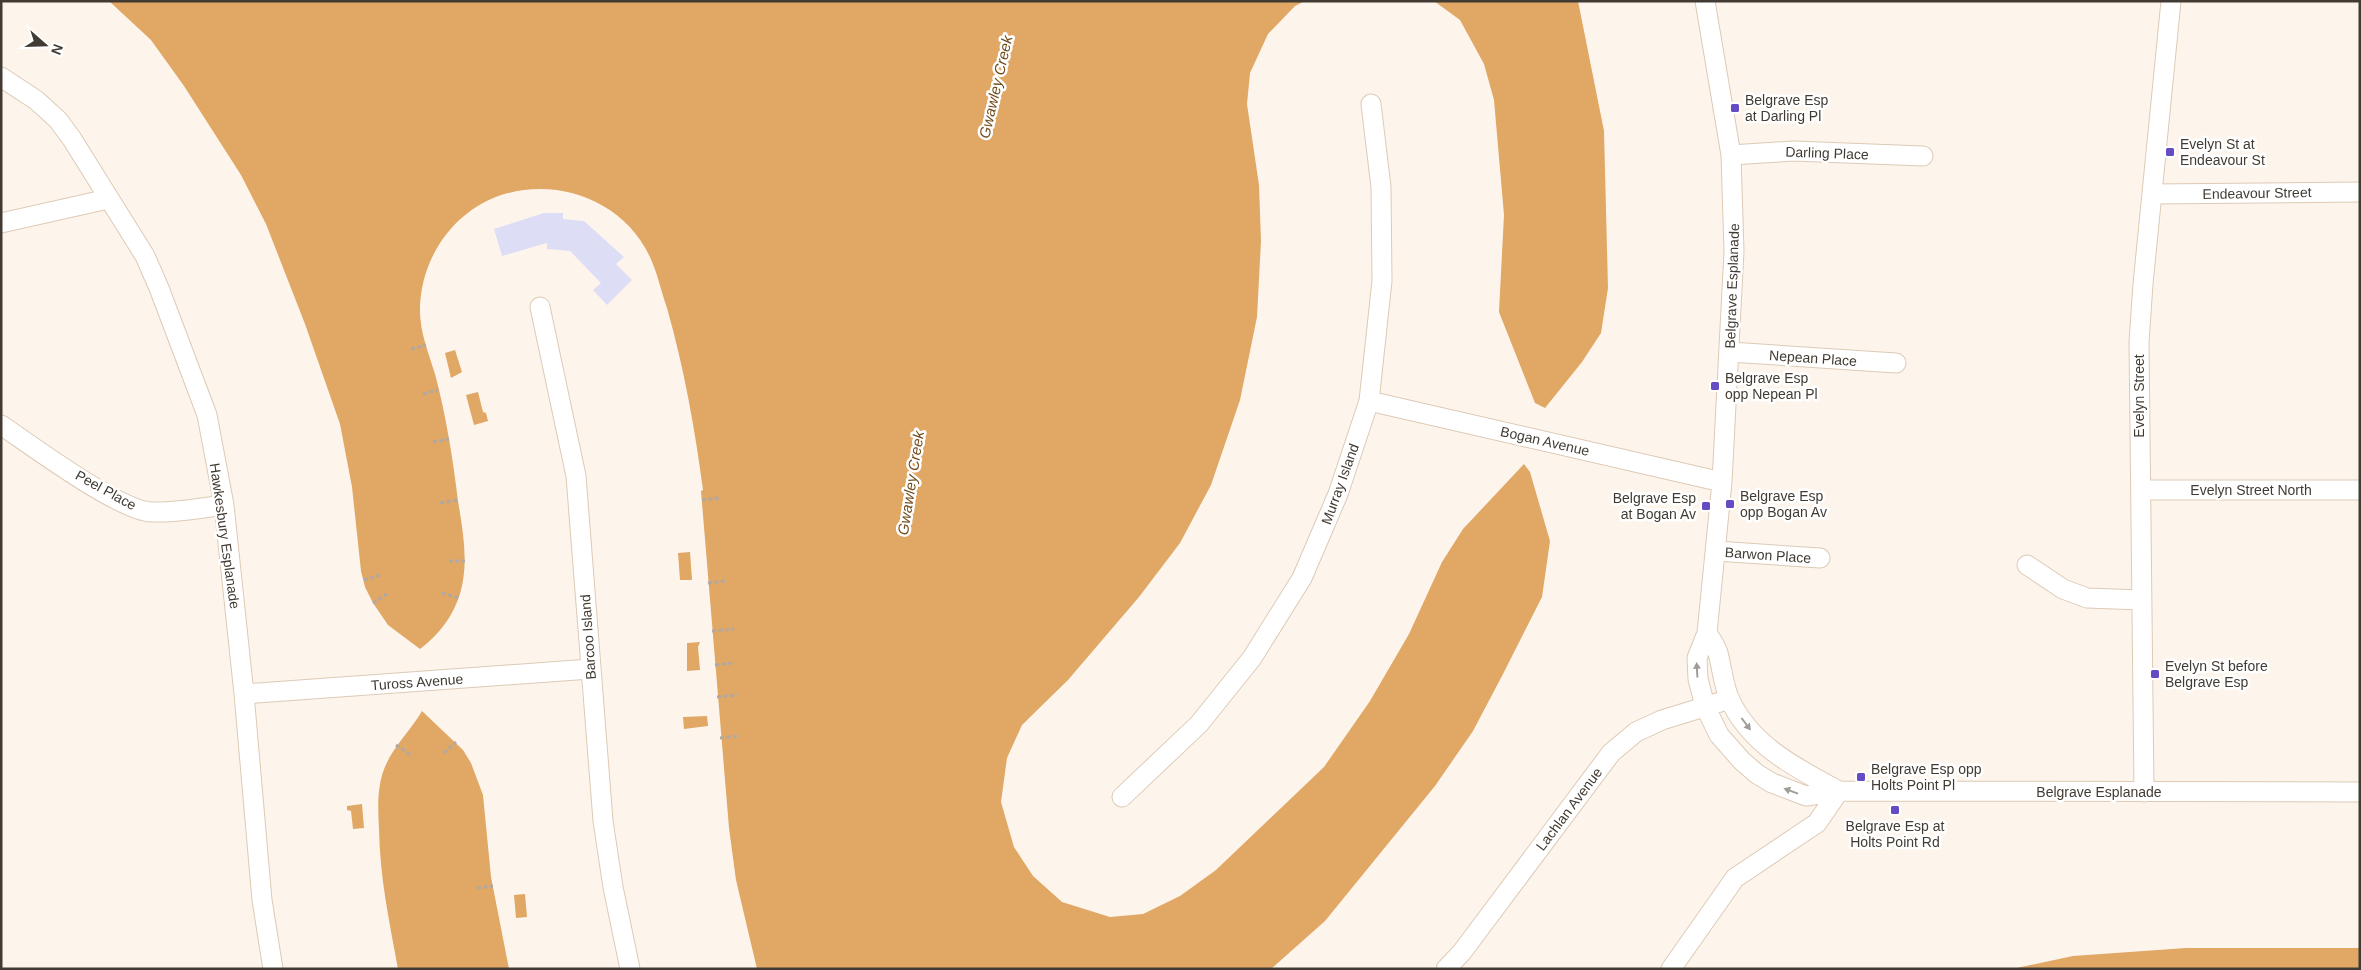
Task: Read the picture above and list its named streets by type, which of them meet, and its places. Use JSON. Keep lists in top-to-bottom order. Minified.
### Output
{"streets":{"street":["Darling Place","Endeavour Street","Belgrave Esplanade","Nepean Place","Evelyn Street","Bogan Avenue","Murray Island","Peel Place","Evelyn Street North","Hawkesbury Esplanade","Barwon Place","Barcoo Island","Tuross Avenue","Lachlan Avenue"]},"crossings":[["Darling Place","Belgrave Esplanade"],["Endeavour Street","Evelyn Street"],["Belgrave Esplanade","Nepean Place"],["Belgrave Esplanade","Evelyn Street"],["Belgrave Esplanade","Bogan Avenue"],["Belgrave Esplanade","Barwon Place"],["Belgrave Esplanade","Lachlan Avenue"],["Evelyn Street","Evelyn Street North"],["Bogan Avenue","Murray Island"],["Peel Place","Hawkesbury Esplanade"],["Hawkesbury Esplanade","Tuross Avenue"],["Barcoo Island","Tuross Avenue"]],"water":["Gwawley Creek"],"places":{"transit":["Belgrave Esp at Darling Pl","Evelyn St at Endeavour St","Belgrave Esp opp Nepean Pl","Belgrave Esp opp Bogan Av","Belgrave Esp at Bogan Av","Evelyn St before Belgrave Esp","Belgrave Esp opp Holts Point Pl","Belgrave Esp at Holts Point Rd"]},"north":"right"}
